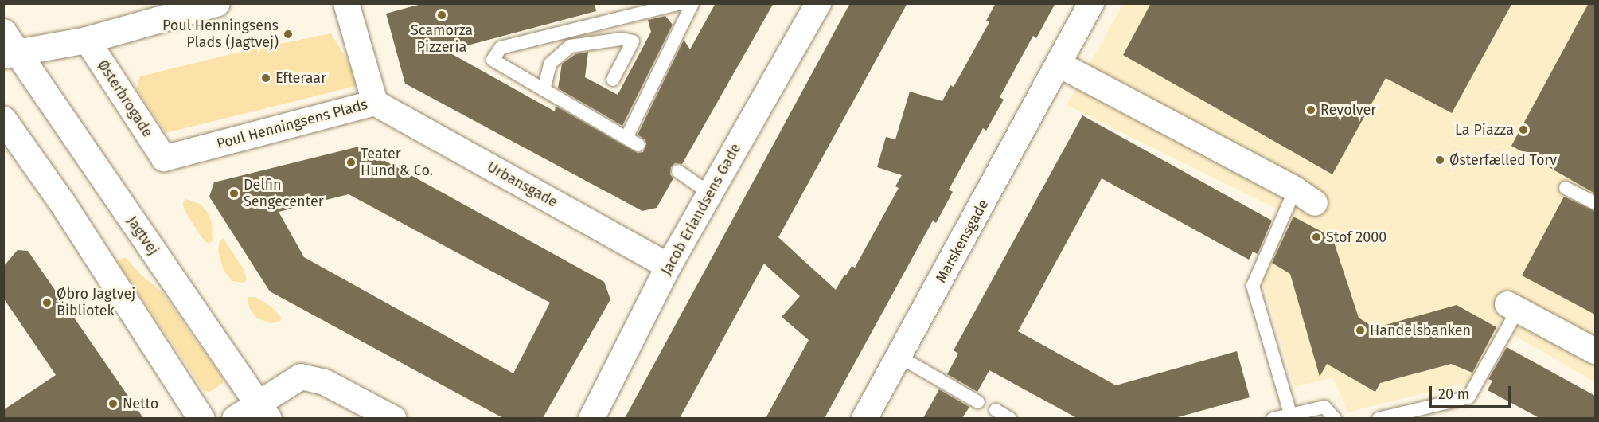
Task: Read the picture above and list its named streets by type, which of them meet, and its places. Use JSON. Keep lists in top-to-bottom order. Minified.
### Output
{"streets":{"street":["Østerbrogade","Poul Henningsens Plads","Urbansgade","Jacob Erlandsens Gade","Jagtvej","Marskensgade"]},"crossings":[["Østerbrogade","Poul Henningsens Plads"],["Poul Henningsens Plads","Urbansgade"],["Urbansgade","Jacob Erlandsens Gade"]],"places":["Scamorza Pizzeria","Poul Henningsens Plads (Jagtvej)","Efteraar","Revolver","La Piazza","Østerfælled Torv","Teater Hund & Co.","Delfin Sengecenter","Stof 2000","Øbro Jagtvej Bibliotek","Handelsbanken","Netto"],"scale_bar":"20 m"}
